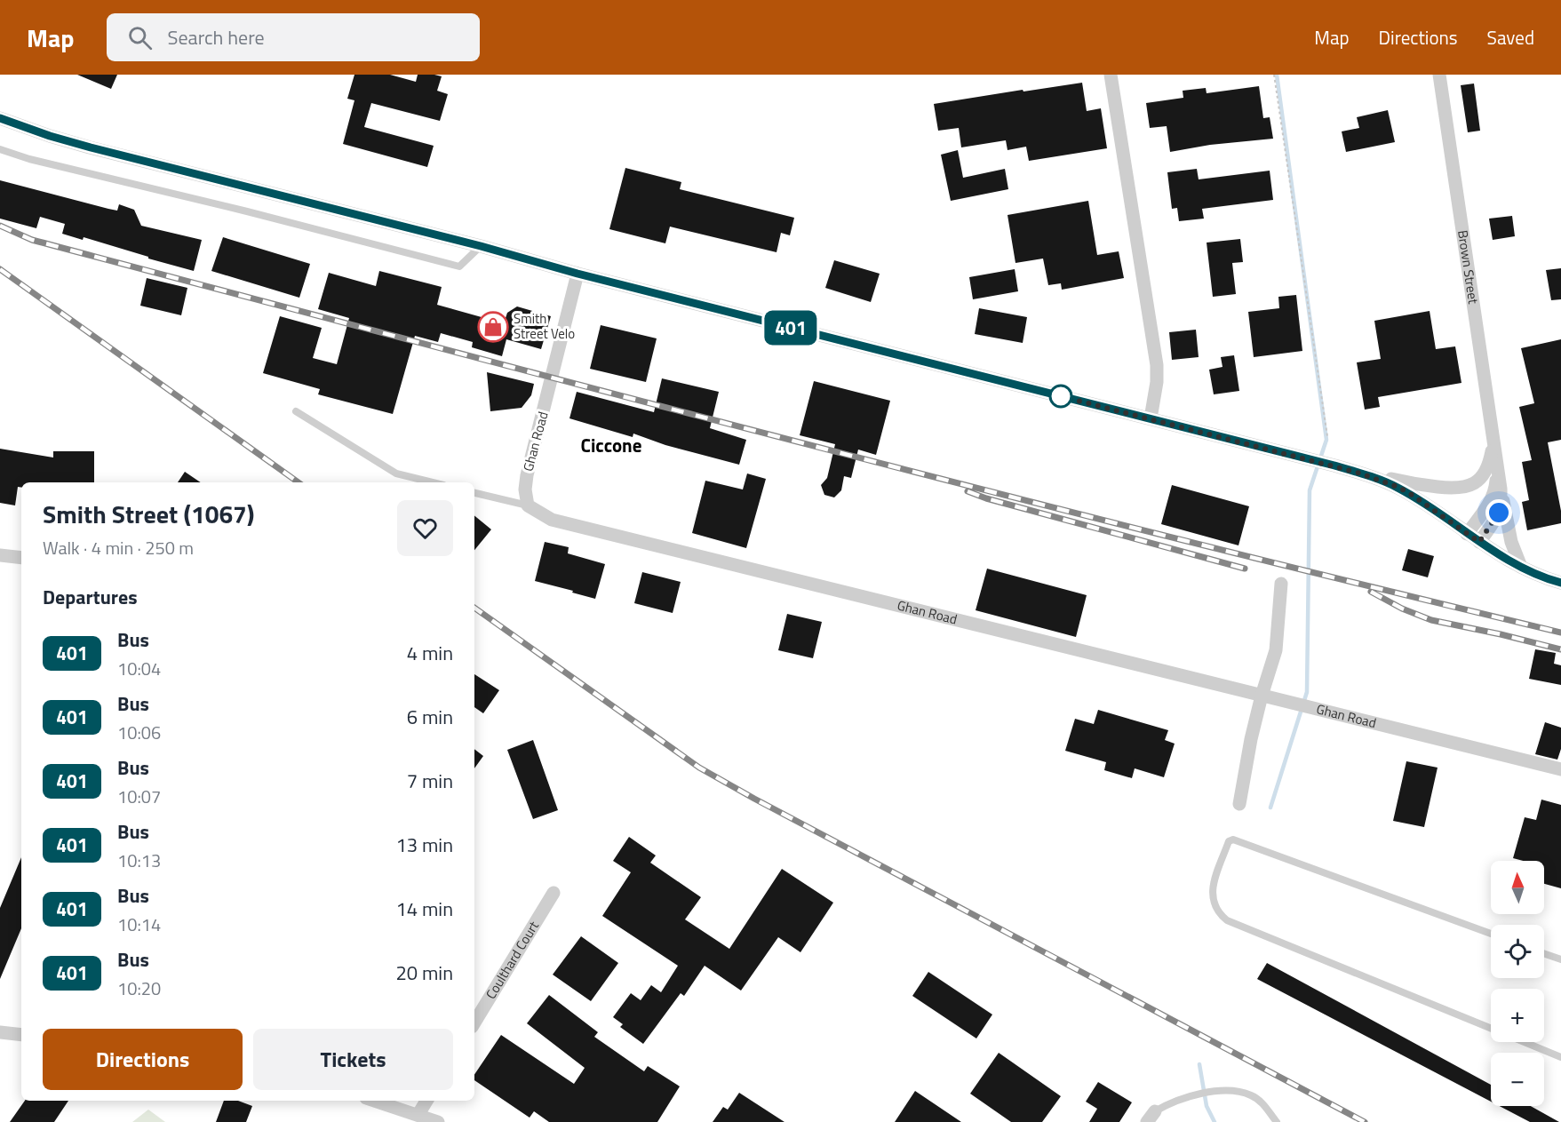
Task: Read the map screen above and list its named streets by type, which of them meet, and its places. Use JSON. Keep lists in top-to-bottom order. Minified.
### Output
{"streets":{"street":["Brown Street","Ghan Road","Coulthard Court"]},"districts":["Ciccone"],"places":{"shop":["Smith Street Velo"]},"lines":["bus line 401"],"north":"top","page":{"header":"Map","search":"Search here","nav":["Map","Directions","Saved"],"on_map":"401","heading":[["Smith Street (1067)","Walk · 4 min · 250 m"],"Departures"],"list":[{"mark":"401","name":"Bus","note":"10:04","value":"4 min"},{"mark":"401","name":"Bus","note":"10:06","value":"6 min"},{"mark":"401","name":"Bus","note":"10:07","value":"7 min"},{"mark":"401","name":"Bus","note":"10:13","value":"13 min"},{"mark":"401","name":"Bus","note":"10:14","value":"14 min"},{"mark":"401","name":"Bus","note":"10:20","value":"20 min"}],"map_buttons":["+","−"],"buttons":["Directions","Tickets"]}}
